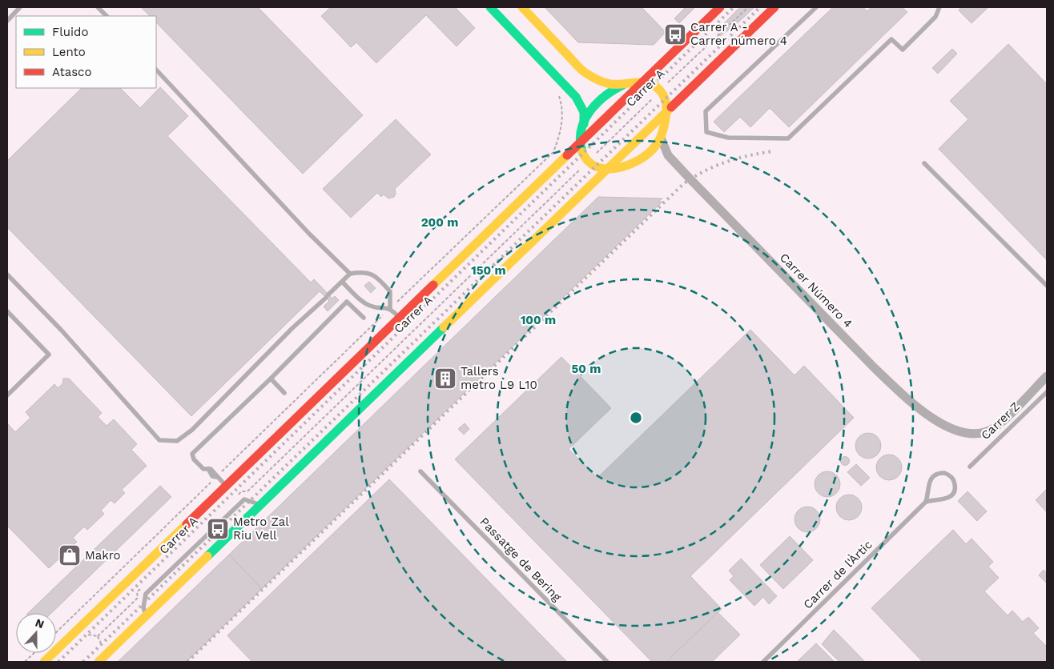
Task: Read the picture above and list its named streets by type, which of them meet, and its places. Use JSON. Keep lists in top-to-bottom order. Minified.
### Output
{"streets":{"main road":["Carrer A"],"street":["Carrer Número 4","Carrer Z"],"lane":["Passatge de Bering","Carrer de l'Àrtic"]},"crossings":[["Carrer Número 4","Carrer Z"]],"places":{"bus stop":["Carrer A - Carrer número 4","Metro Zal Riu Vell"],"building":["Tallers metro L9 L10"],"shop":["Makro"]},"legend":["Fluido","Lento","Atasco"],"north":"top","rings":["200 m","150 m","100 m","50 m"]}
